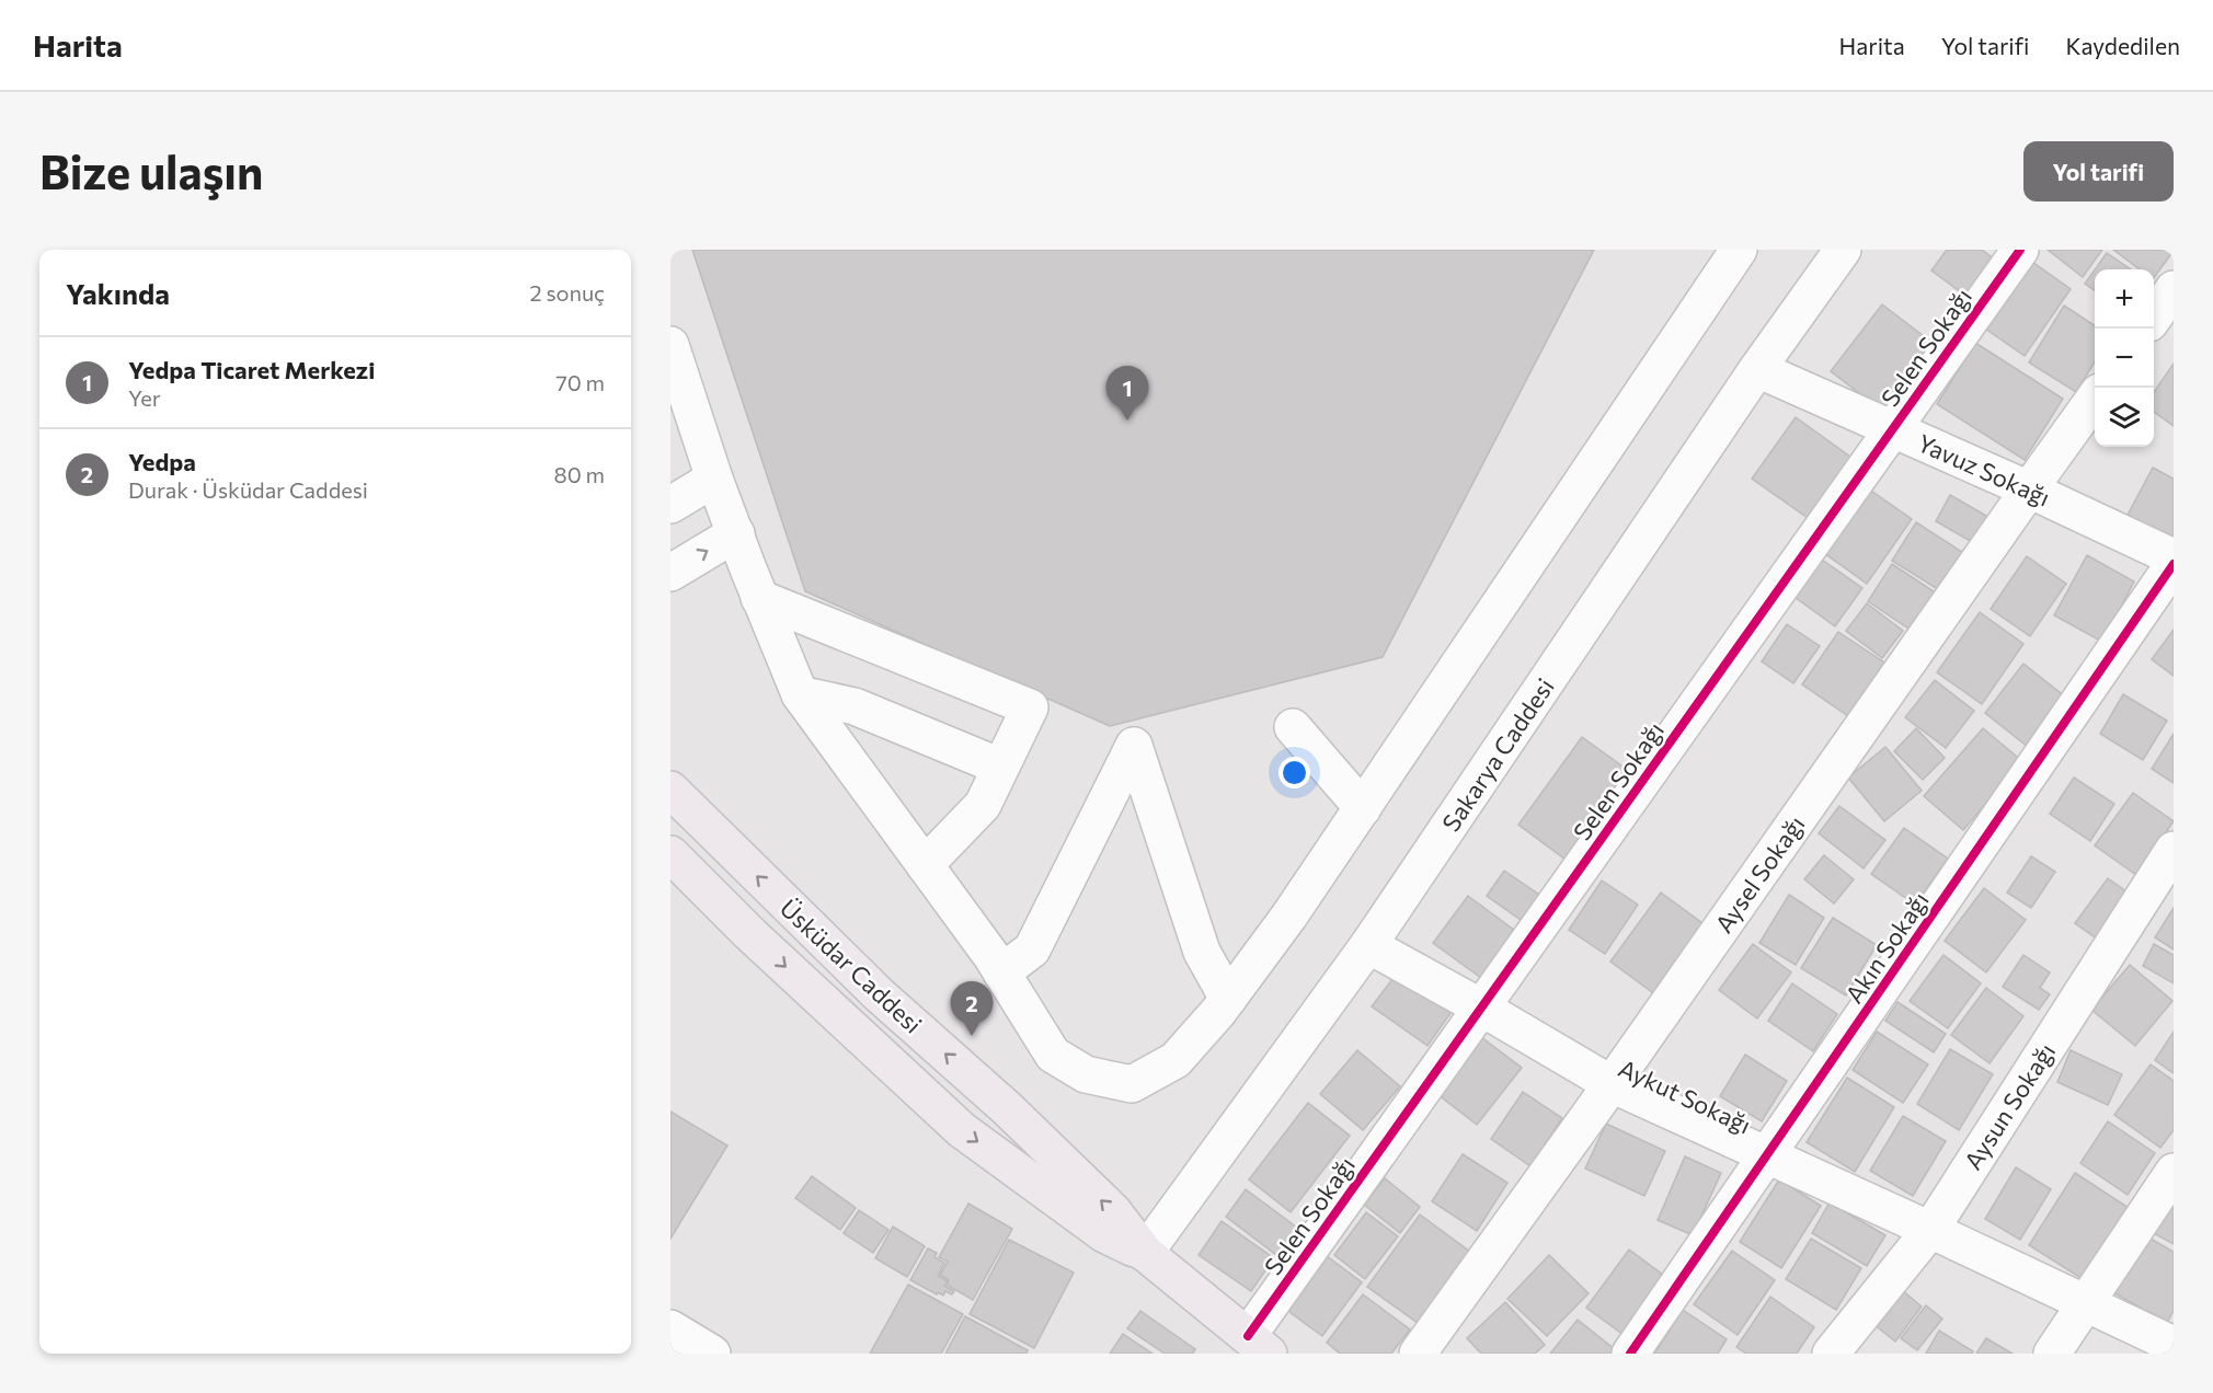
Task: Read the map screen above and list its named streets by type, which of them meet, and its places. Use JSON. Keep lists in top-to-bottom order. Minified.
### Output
{"streets":{"main road":["Üsküdar Caddesi"],"street":["Selen Sokağı","Yavuz Sokağı","Sakarya Caddesi","Aysel Sokağı","Akın Sokağı","Aykut Sokağı","Aysun Sokağı"]},"crossings":[["Selen Sokağı","Yavuz Sokağı"],["Selen Sokağı","Üsküdar Caddesi"],["Selen Sokağı","Aykut Sokağı"],["Yavuz Sokağı","Sakarya Caddesi"],["Yavuz Sokağı","Aysel Sokağı"],["Sakarya Caddesi","Üsküdar Caddesi"],["Sakarya Caddesi","Aykut Sokağı"],["Aysel Sokağı","Aykut Sokağı"],["Akın Sokağı","Aykut Sokağı"],["Aykut Sokağı","Aysun Sokağı"]],"page":{"header":"Harita","nav":["Harita","Yol tarifi","Kaydedilen"],"buttons":"Yol tarifi","title":"Bize ulaşın","heading":["Yakında","2 sonuç"],"map_buttons":["+","−"],"list":[{"mark":"1","name":"Yedpa Ticaret Merkezi","note":"Yer","value":"70 m"},{"mark":"2","name":"Yedpa","note":"Durak · Üsküdar Caddesi","value":"80 m"}],"pins":["1","2"]}}
